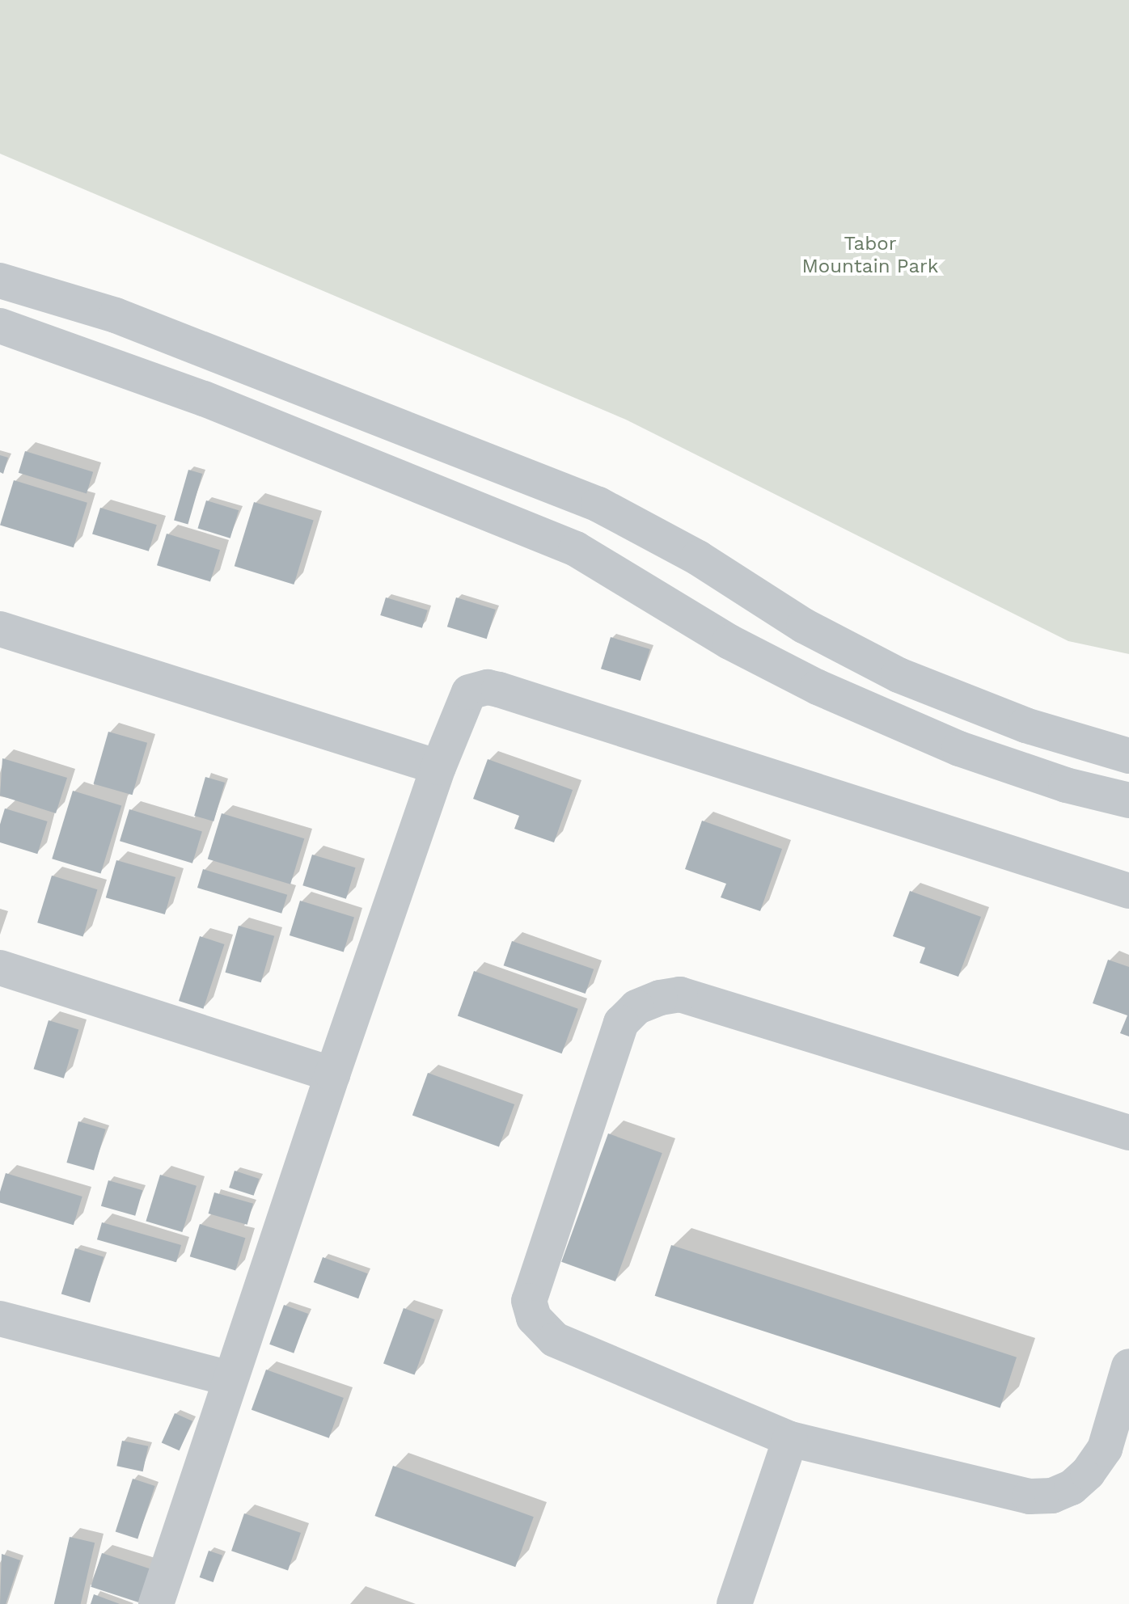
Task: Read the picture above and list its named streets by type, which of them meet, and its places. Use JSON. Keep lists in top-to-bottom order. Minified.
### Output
{"parks":["Tabor Mountain Park"]}
